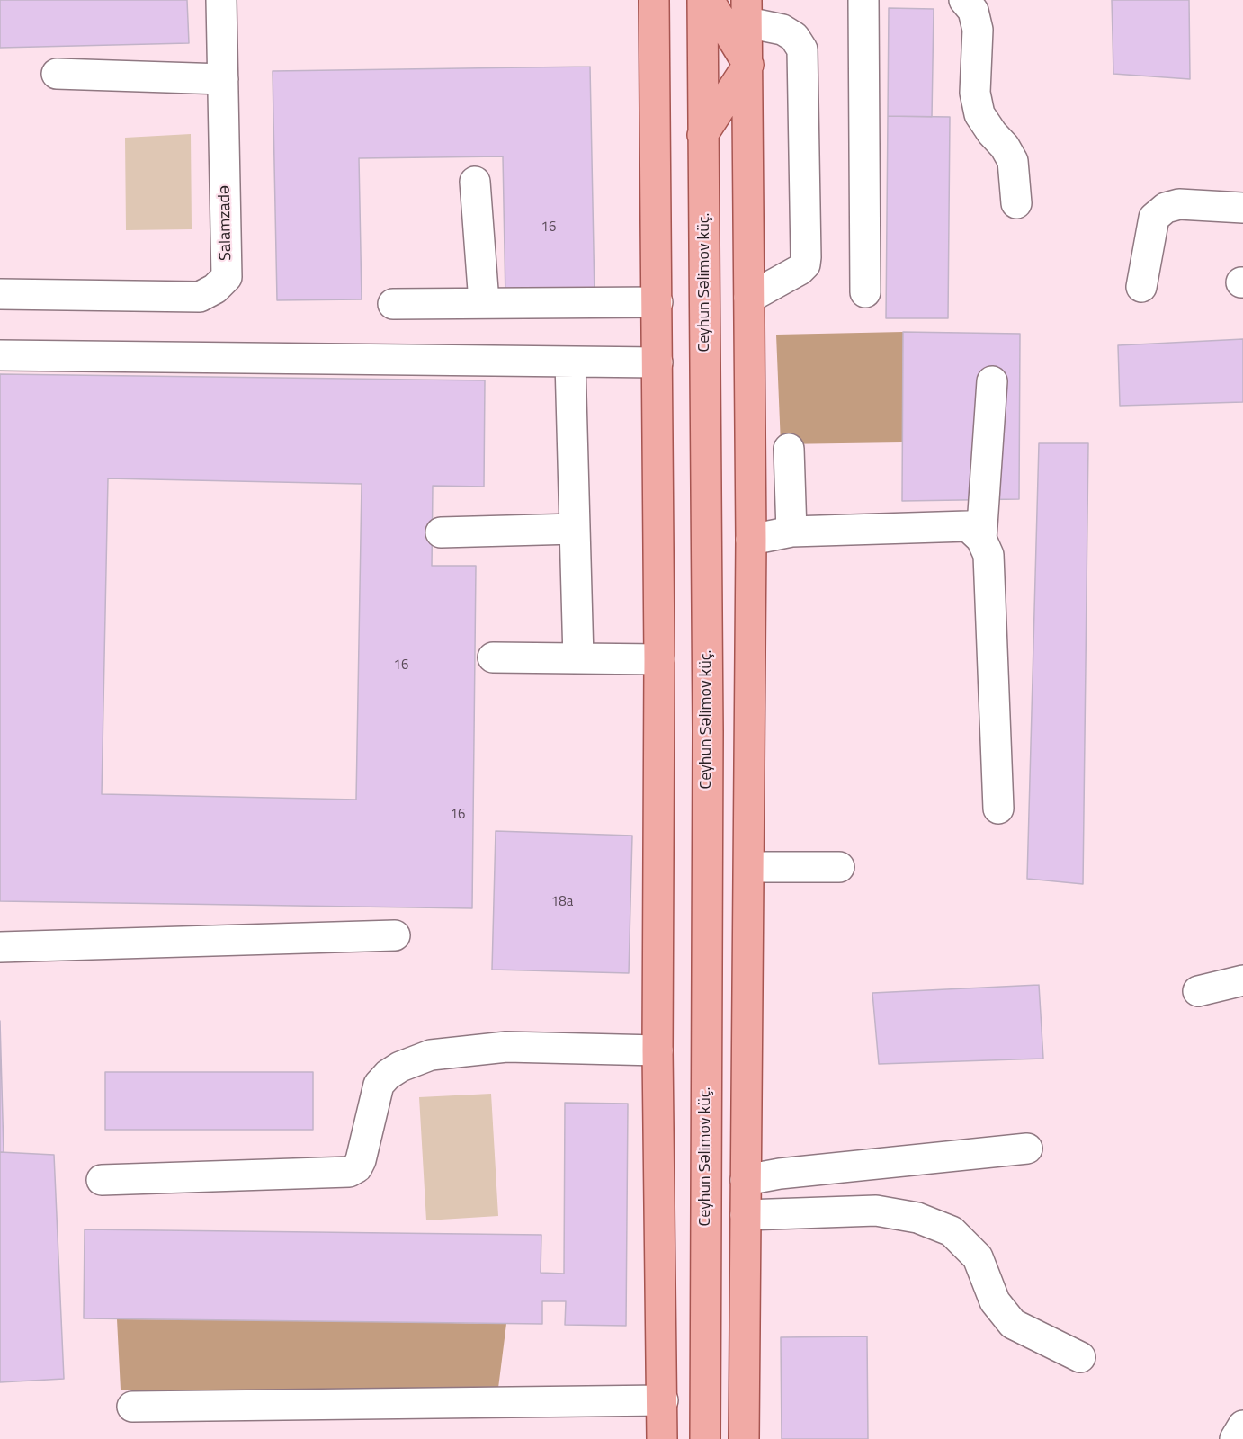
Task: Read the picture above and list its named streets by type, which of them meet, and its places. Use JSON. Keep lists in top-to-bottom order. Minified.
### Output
{"streets":{"main road":["Ceyhun Səlimov küç."],"lane":["Salamzadə"]},"house_numbers":["16","16","16","18a"]}
